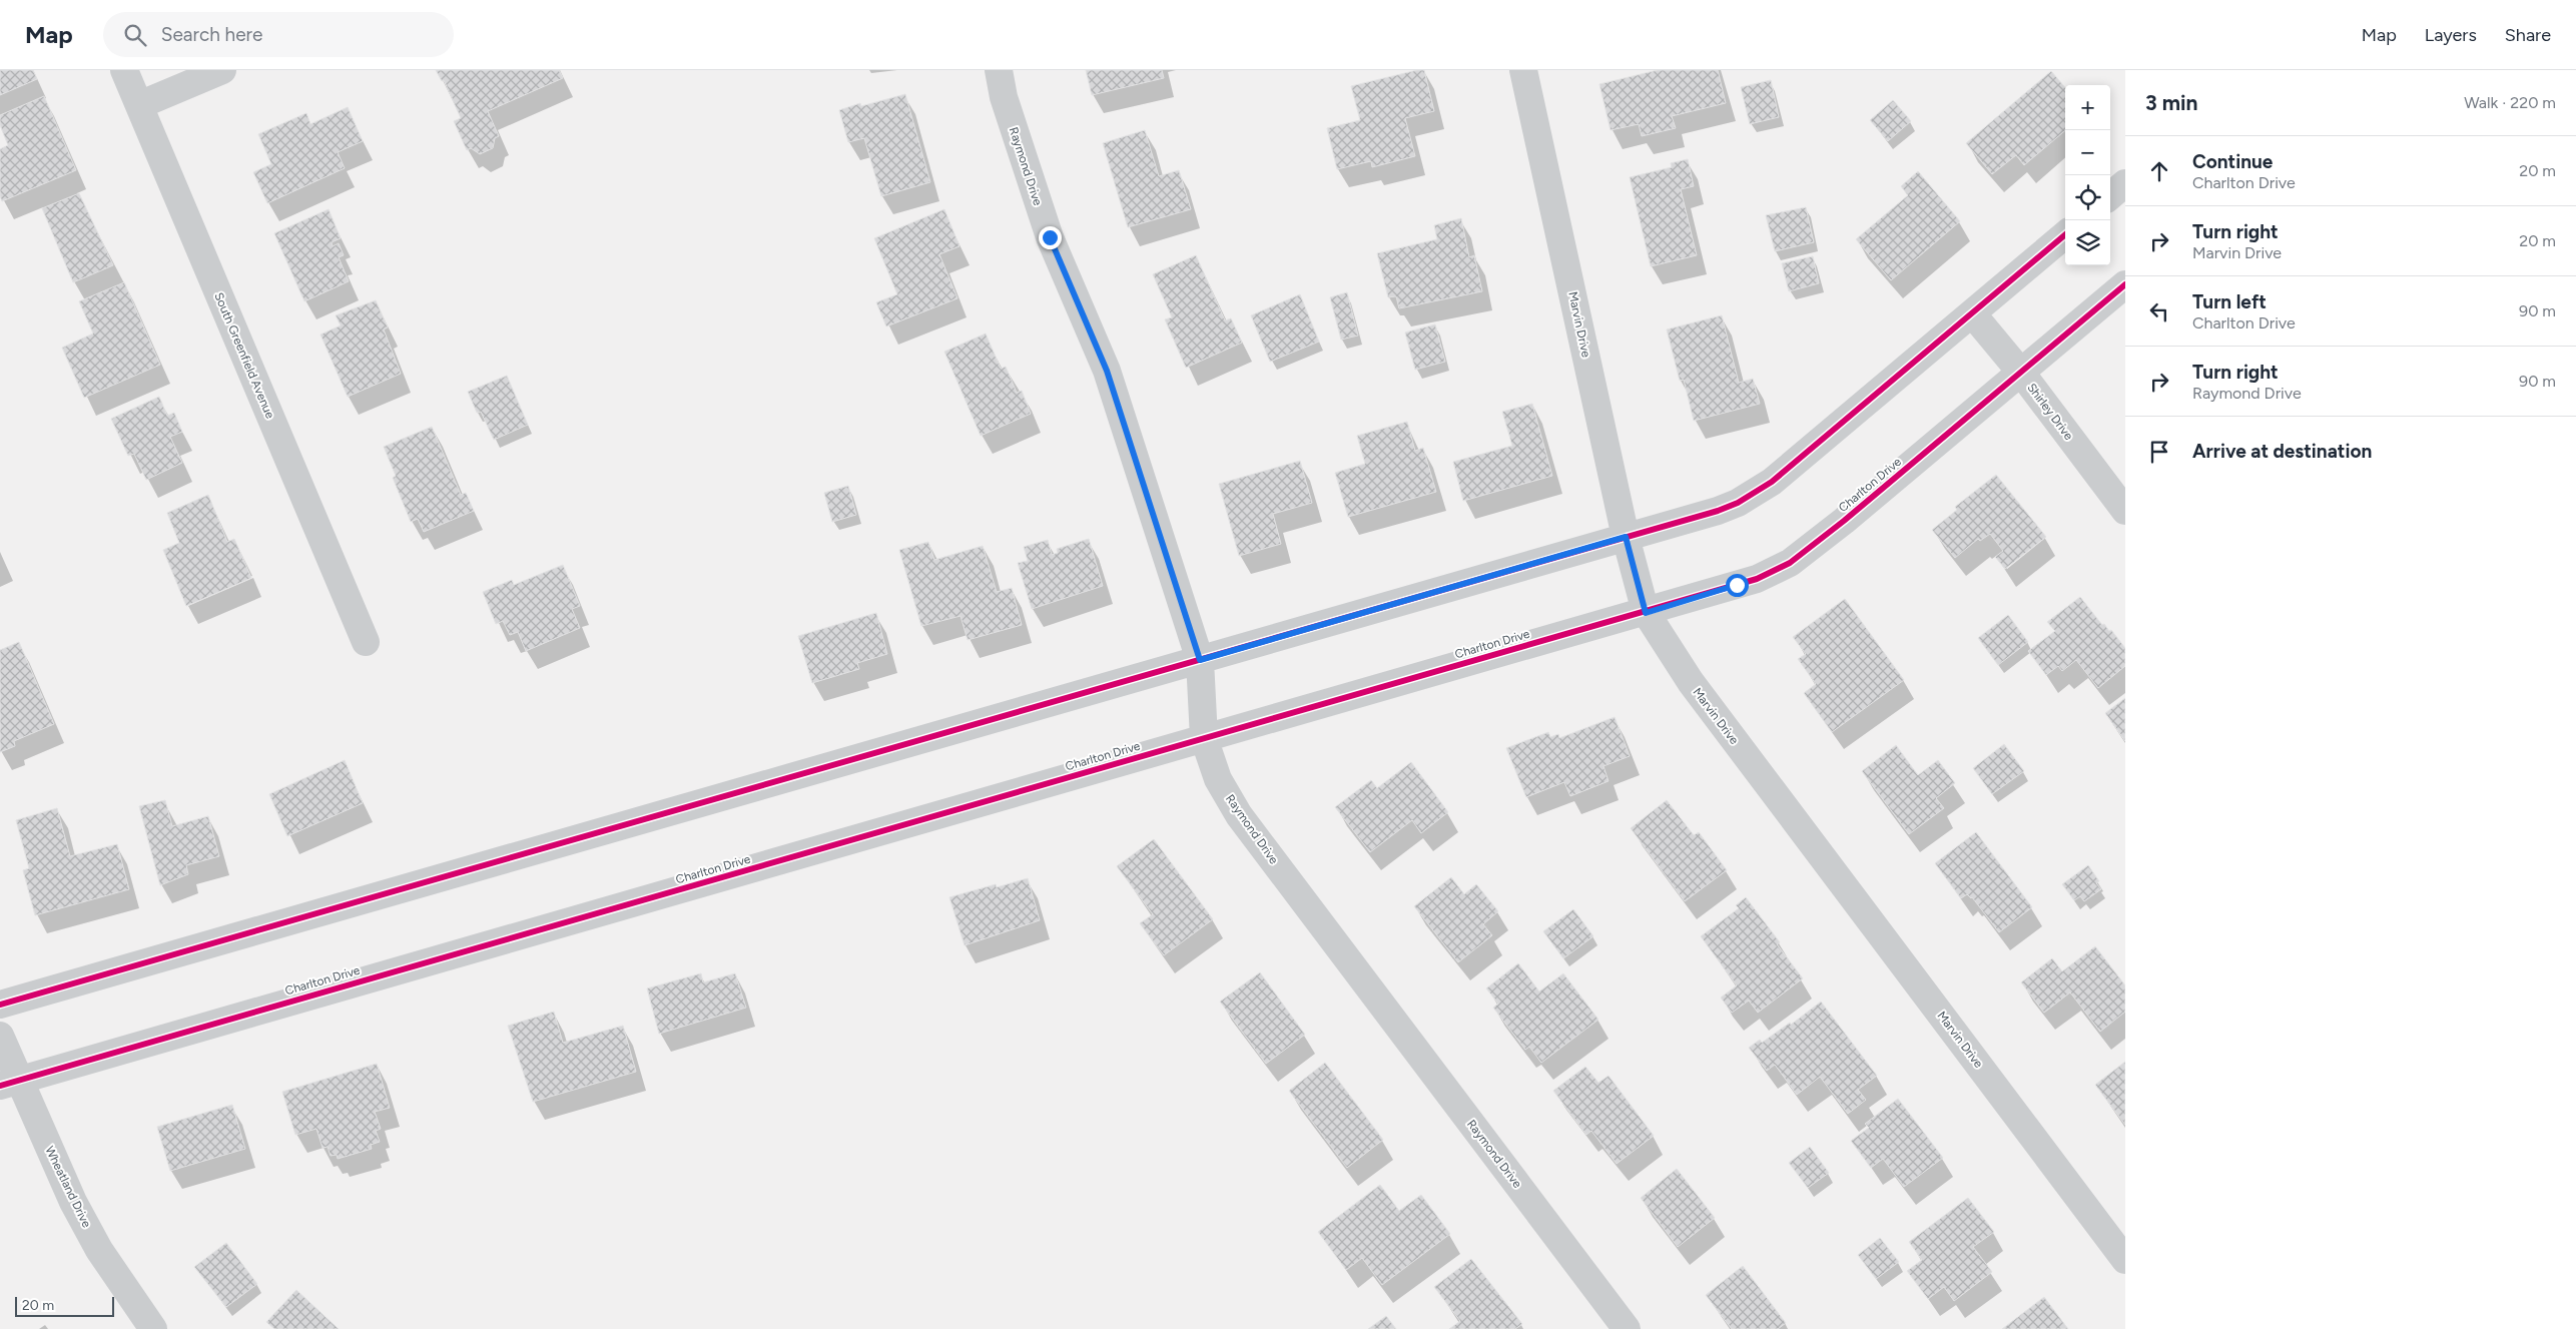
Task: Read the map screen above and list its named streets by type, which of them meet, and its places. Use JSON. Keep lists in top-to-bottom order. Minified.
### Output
{"streets":{"street":["Raymond Drive","Marvin Drive","South Greenfield Avenue","Shirley Drive","Charlton Drive","Wheatland Drive"]},"crossings":[["Raymond Drive","Charlton Drive"],["Marvin Drive","Charlton Drive"],["Shirley Drive","Charlton Drive"],["Charlton Drive","Wheatland Drive"]],"scale_bar":"20 m","page":{"header":"Map","search":"Search here","nav":["Map","Layers","Share"],"heading":["3 min","Walk · 220 m"],"map_buttons":["+","−"],"list":[["Continue","Charlton Drive","20 m"],["Turn right","Marvin Drive","20 m"],["Turn left","Charlton Drive","90 m"],["Turn right","Raymond Drive","90 m"],"Arrive at destination"],"scale":"20 m"}}
